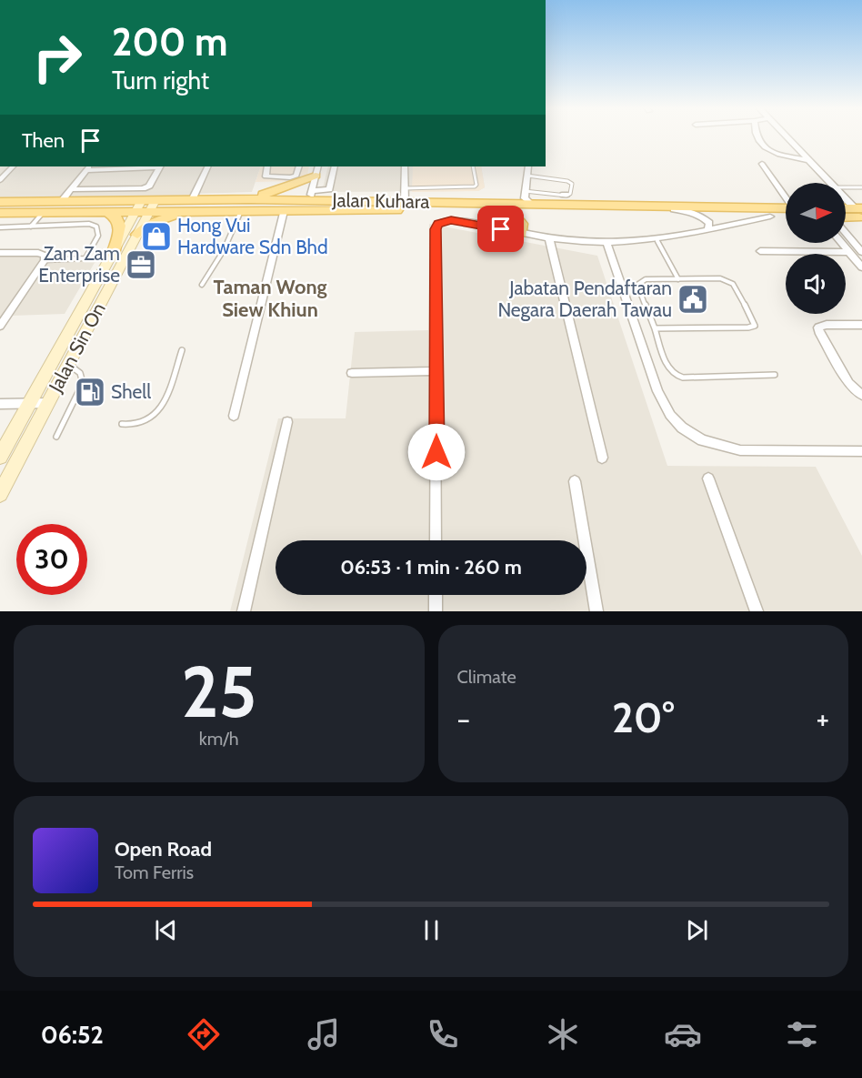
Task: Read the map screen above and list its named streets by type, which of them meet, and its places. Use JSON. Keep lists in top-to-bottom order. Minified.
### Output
{"streets":{"main road":["Jalan Kuhara","Jalan Sin On"]},"crossings":[["Jalan Kuhara","Jalan Sin On"]],"districts":["Taman Wong Siew Khiun"],"places":{"shop":["Hong Vui Hardware Sdn Bhd"],"office":["Zam Zam Enterprise"],"public building":["Jabatan Pendaftaran Negara Daerah Tawau"],"fuel station":["Shell"]},"north":"right","page":{"turn":["200 m","Turn right"],"then":"Then","limit":"30","trip":"06:53 · 1 min · 260 m","tile":[["25","km/h"],"Climate"],"heat":["−","20°","+"],"song":["Open Road","Tom Ferris"],"tabs":"06:52"}}
